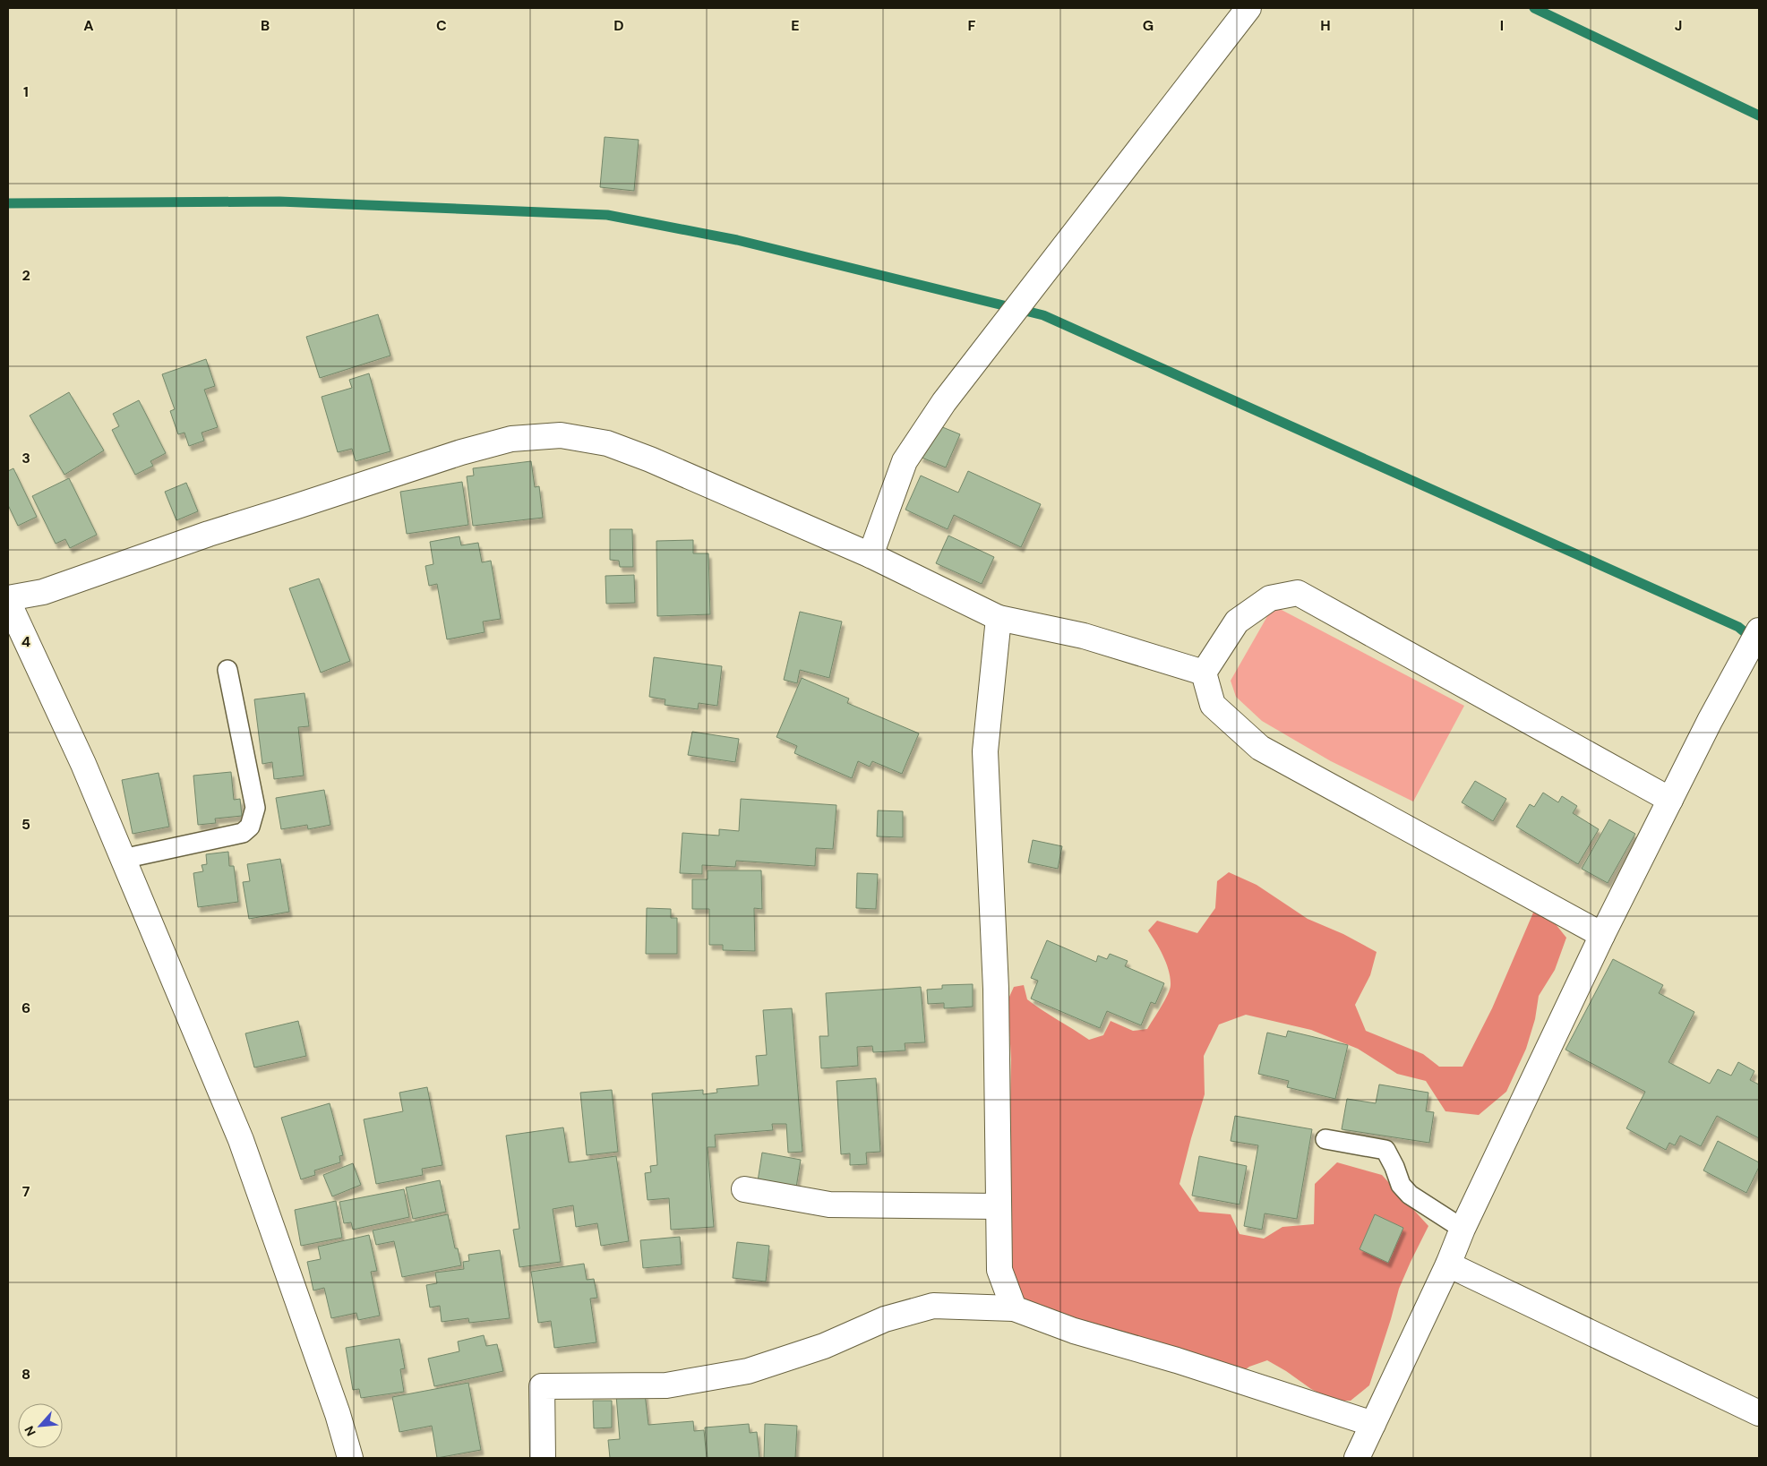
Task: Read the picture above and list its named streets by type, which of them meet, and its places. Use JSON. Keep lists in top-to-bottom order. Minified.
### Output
{"north":"bottom left","grid":{"columns":["A","B","C","D","E","F","G","H","I","J"],"rows":["1","2","3","4","5","6","7","8"]}}
